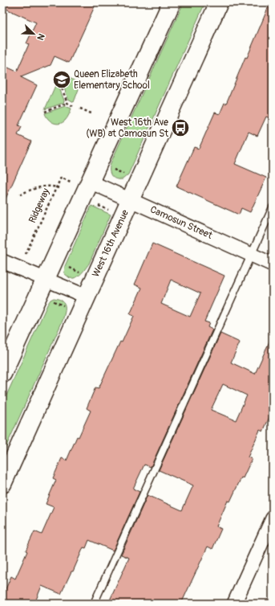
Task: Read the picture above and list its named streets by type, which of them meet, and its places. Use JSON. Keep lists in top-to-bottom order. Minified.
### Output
{"streets":{"main road":["West 16th Avenue"],"street":["Camosun Street"],"path":["Ridgeway"]},"crossings":[["Ridgeway","Camosun Street"],["Camosun Street","West 16th Avenue"]],"places":{"school or university":["Queen Elizabeth Elementary School"],"bus stop":["West 16th Ave (WB) at Camosun St"]},"north":"bottom right"}
